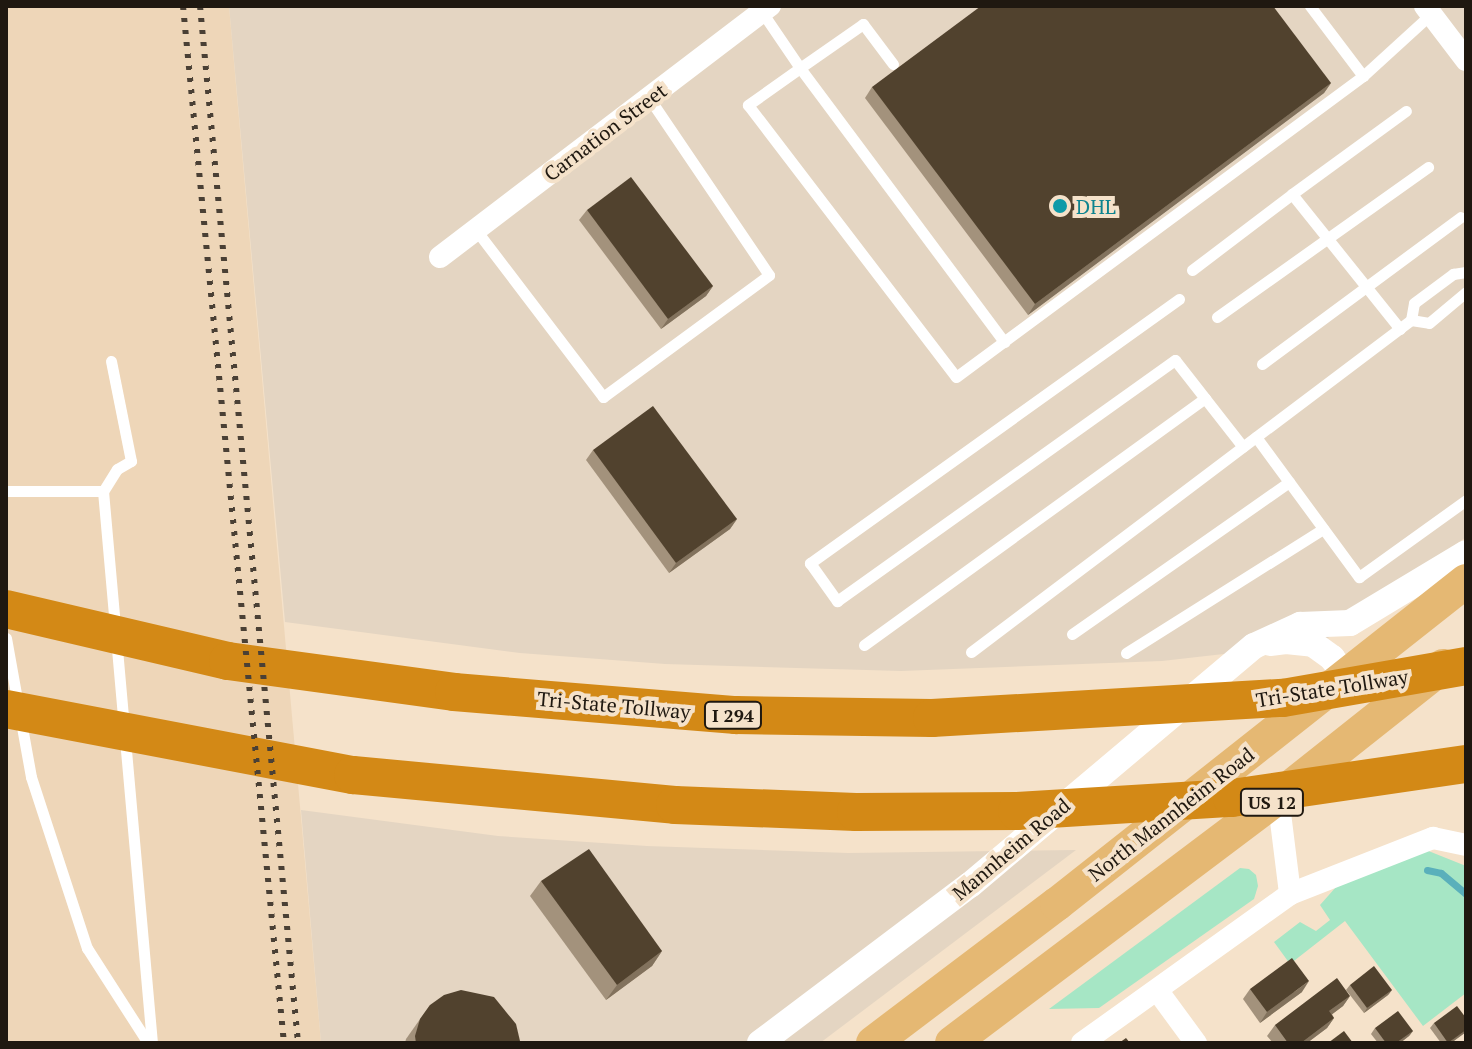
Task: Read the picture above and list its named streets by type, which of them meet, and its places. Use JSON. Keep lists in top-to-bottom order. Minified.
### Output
{"streets":{"highway":["Tri-State Tollway","I 294"],"main road":["US 12","North Mannheim Road"],"street":["Carnation Street","Mannheim Road"]},"places":["DHL"]}
